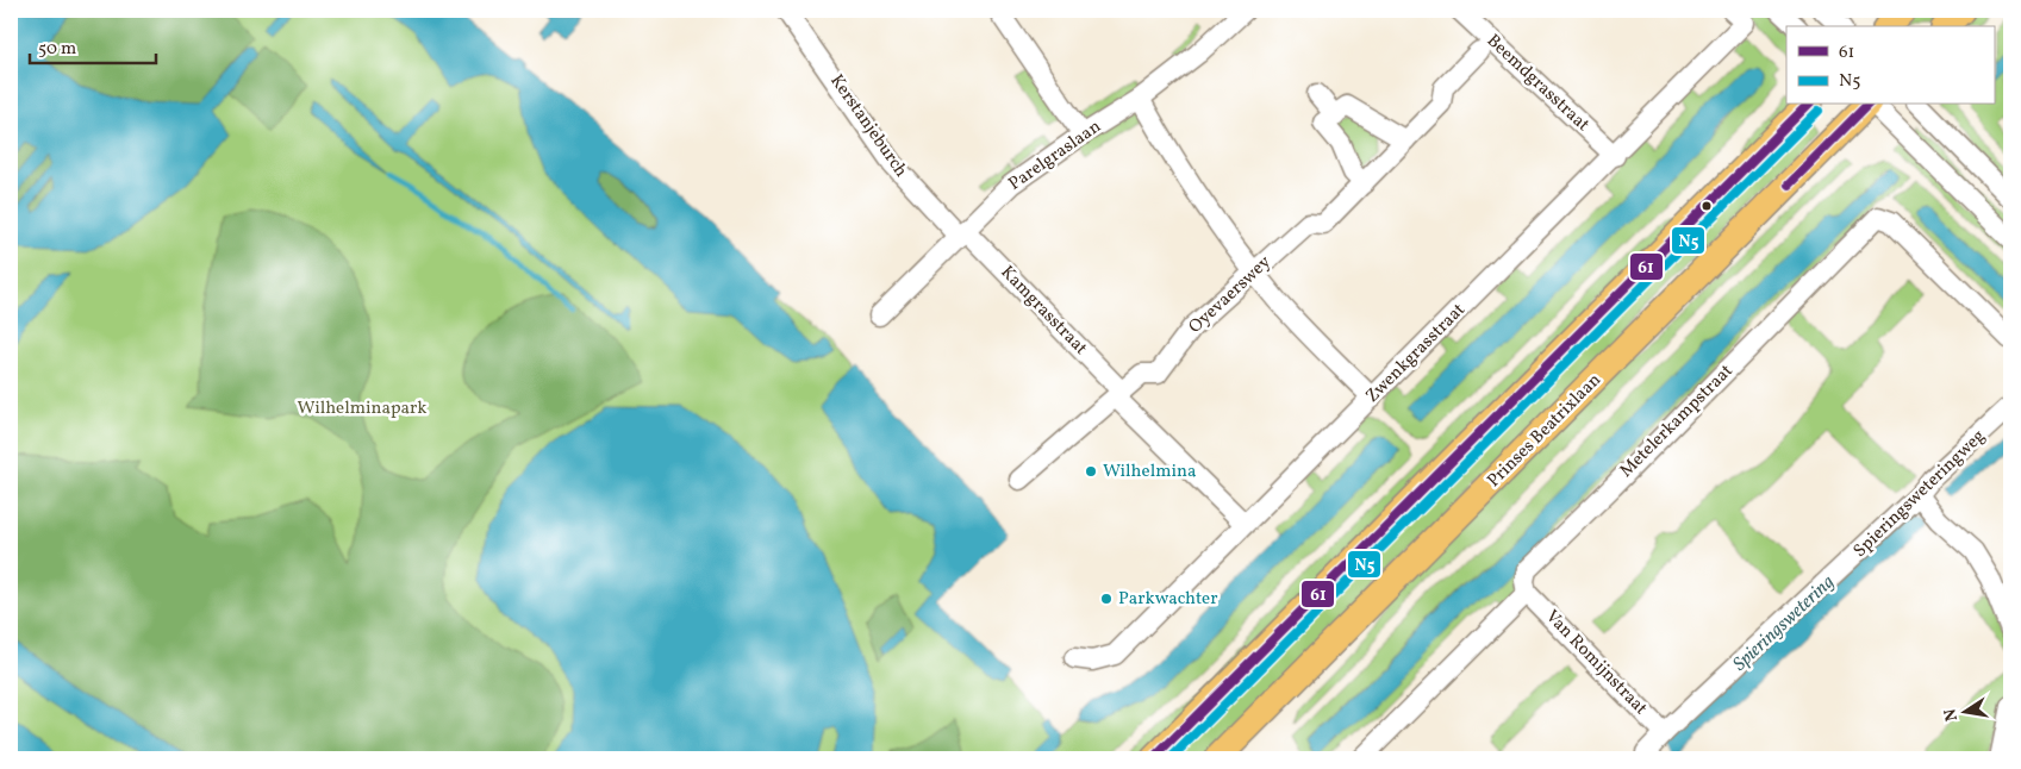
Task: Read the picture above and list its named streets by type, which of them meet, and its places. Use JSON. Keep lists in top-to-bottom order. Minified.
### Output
{"streets":{"main road":["Prinses Beatrixlaan"],"street":["Beemdgrasstraat","Kerstanjeburch","Parelgraslaan","Oyevaerswey","Kamgrasstraat","Zwenkgrasstraat","Metelerkampstraat","Spieringsweteringweg","Van Romijnstraat"]},"crossings":[["Beemdgrasstraat","Zwenkgrasstraat"],["Kerstanjeburch","Parelgraslaan"],["Kerstanjeburch","Kamgrasstraat"],["Parelgraslaan","Kamgrasstraat"],["Oyevaerswey","Kamgrasstraat"],["Kamgrasstraat","Zwenkgrasstraat"],["Metelerkampstraat","Van Romijnstraat"],["Spieringsweteringweg","Van Romijnstraat"]],"water":["Spieringswetering"],"parks":["Wilhelminapark"],"places":["Wilhelmina","Parkwachter"],"lines":["transit line 61","transit line N5"],"legend":["61","N5"],"scale_bar":"50 m","north":"left"}
